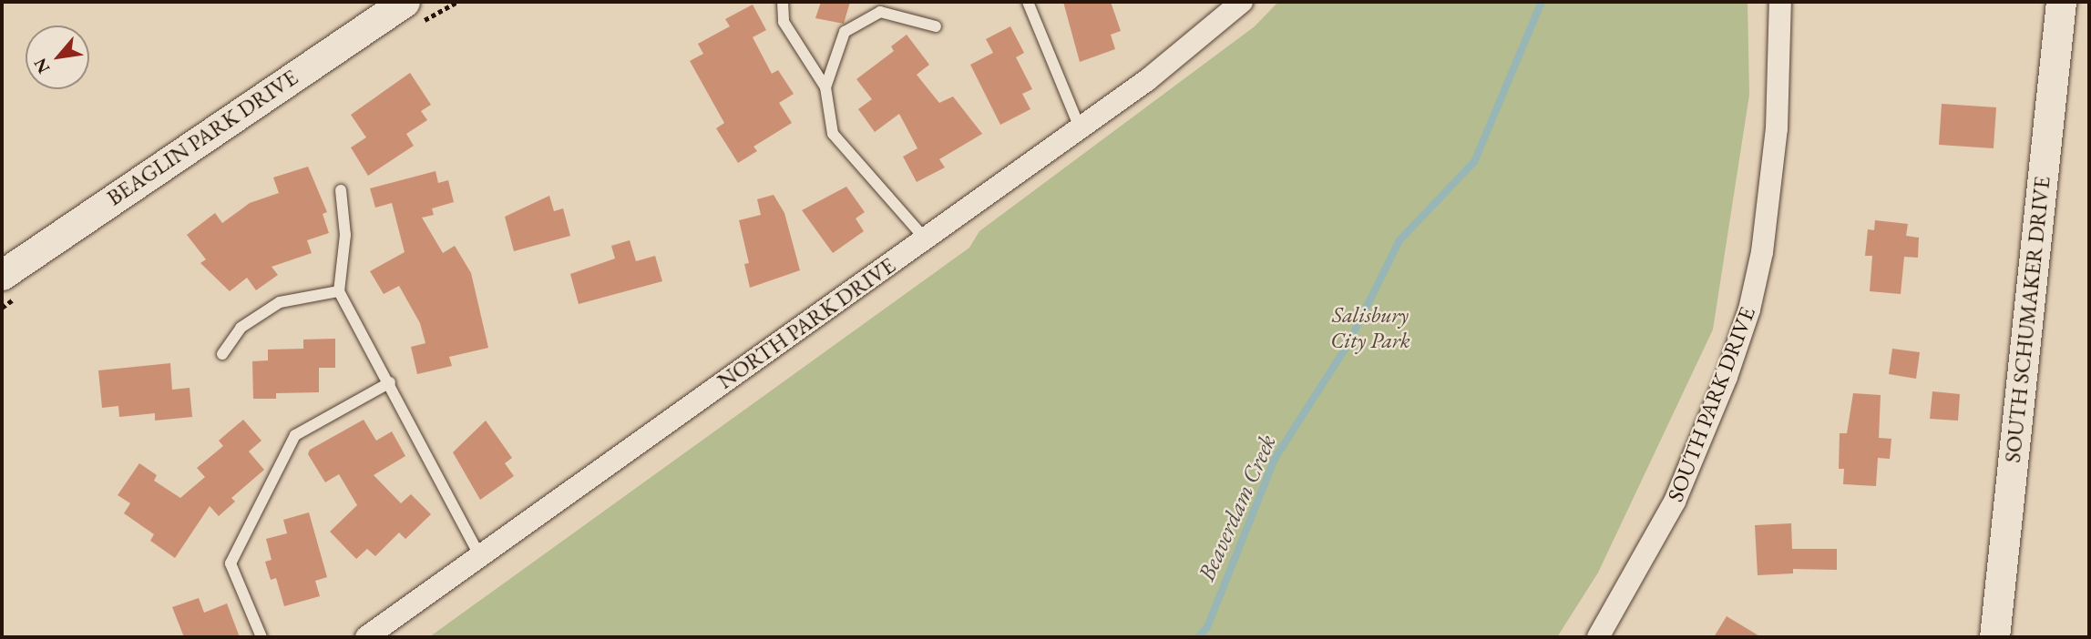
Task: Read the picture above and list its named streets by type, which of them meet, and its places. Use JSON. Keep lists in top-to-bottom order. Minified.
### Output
{"streets":{"street":["BEAGLIN PARK DRIVE","SOUTH SCHUMAKER DRIVE","NORTH PARK DRIVE","SOUTH PARK DRIVE"]},"water":["Beaverdam Creek"],"parks":["Salisbury City Park"],"north":"bottom left"}
